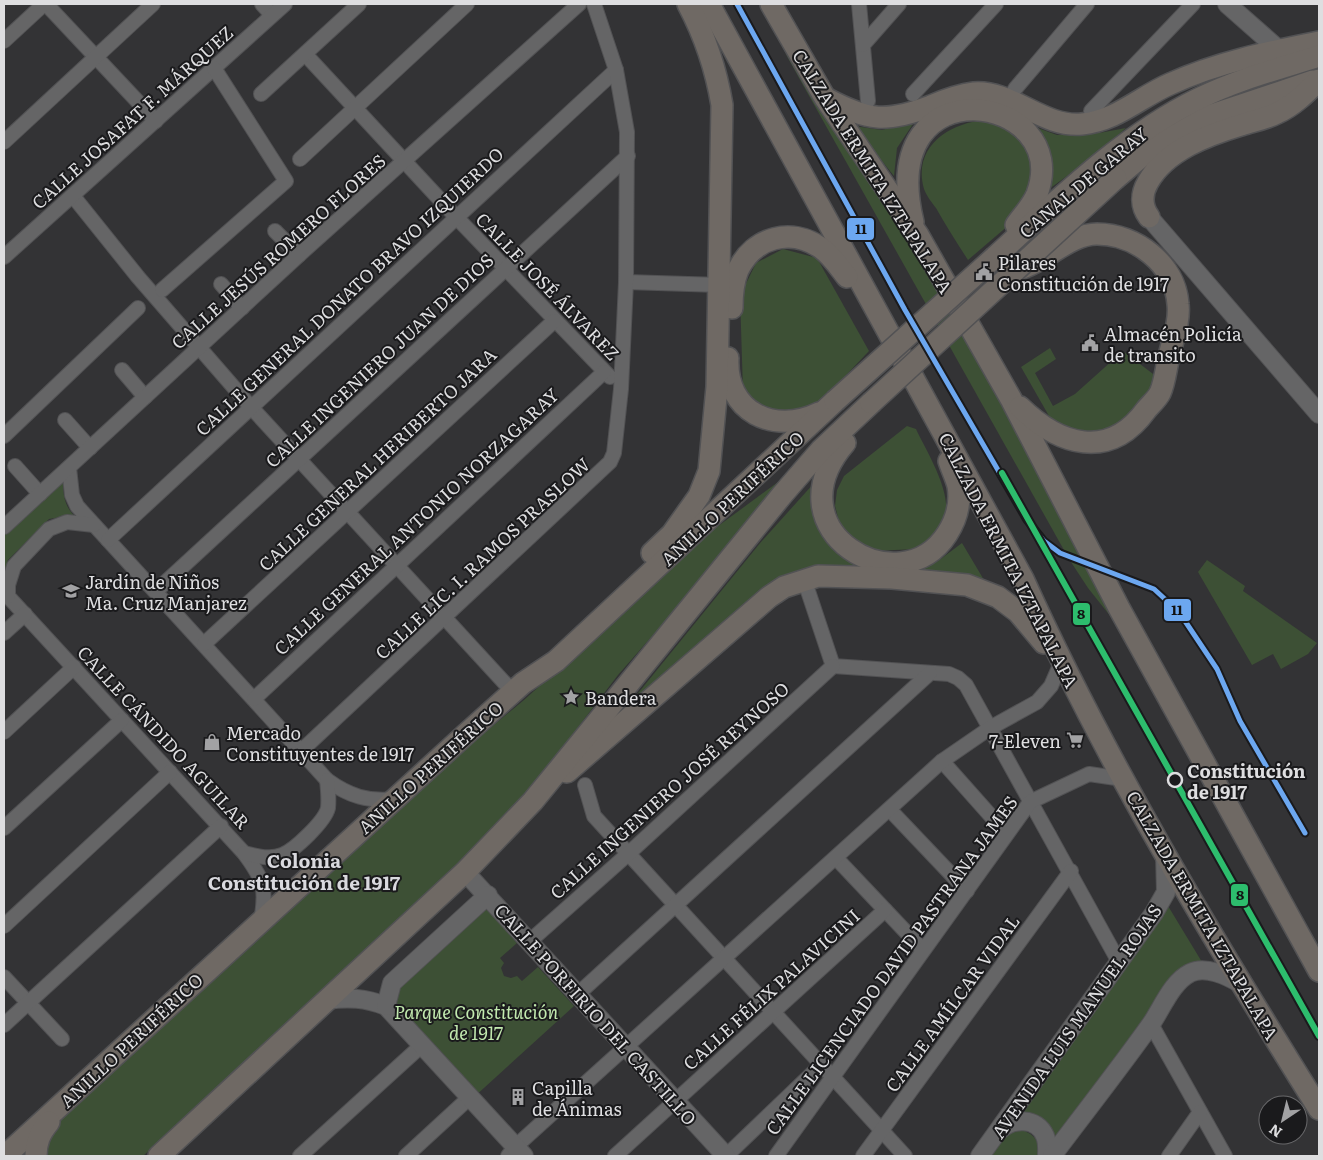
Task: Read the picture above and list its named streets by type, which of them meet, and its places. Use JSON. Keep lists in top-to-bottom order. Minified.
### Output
{"streets":{"main road":["CALZADA ERMITA IZTAPALAPA","CANAL DE GARAY","ANILLO PERIFÉRICO"],"street":["CALLE JOSAFAT F. MÁRQUEZ","CALLE JESÚS ROMERO FLORES","CALLE JOSÉ ÁLVAREZ","CALLE GENERAL DONATO BRAVO IZQUIERDO","CALLE INGENIERO JUAN DE DIOS","CALLE GENERAL HERIBERTO JARA","CALLE GENERAL ANTONIO NORZAGARAY","CALLE LIC. I. RAMOS PRASLOW","CALLE CÁNDIDO AGUILAR","CALLE INGENIERO JOSÉ REYNOSO","CALLE LICENCIADO DAVID PASTRANA JAMES","CALLE FÉLIX PALAVICINI","CALLE AMÍLCAR VIDAL","CALLE PORFIRIO DEL CASTILLO","AVENIDA LUIS MANUEL ROJAS"]},"crossings":[["CALZADA ERMITA IZTAPALAPA","CALLE LICENCIADO DAVID PASTRANA JAMES"],["CALZADA ERMITA IZTAPALAPA","AVENIDA LUIS MANUEL ROJAS"],["CANAL DE GARAY","ANILLO PERIFÉRICO"],["CALLE JESÚS ROMERO FLORES","CALLE JOSÉ ÁLVAREZ"],["CALLE JOSÉ ÁLVAREZ","CALLE GENERAL DONATO BRAVO IZQUIERDO"],["CALLE JOSÉ ÁLVAREZ","CALLE INGENIERO JUAN DE DIOS"],["CALLE JOSÉ ÁLVAREZ","CALLE GENERAL HERIBERTO JARA"],["CALLE JOSÉ ÁLVAREZ","CALLE GENERAL ANTONIO NORZAGARAY"],["CALLE JOSÉ ÁLVAREZ","CALLE LIC. I. RAMOS PRASLOW"],["CALLE GENERAL DONATO BRAVO IZQUIERDO","CALLE LIC. I. RAMOS PRASLOW"],["CALLE INGENIERO JUAN DE DIOS","CALLE LIC. I. RAMOS PRASLOW"],["ANILLO PERIFÉRICO","CALLE CÁNDIDO AGUILAR"],["CALLE INGENIERO JOSÉ REYNOSO","CALLE PORFIRIO DEL CASTILLO"],["CALLE FÉLIX PALAVICINI","CALLE PORFIRIO DEL CASTILLO"]],"districts":["Colonia Constitución de 1917"],"parks":["Parque Constitución de 1917"],"places":{"public building":["Pilares Constitución de 1917","Almacén Policía de transito"],"school or university":["Jardín de Niños Ma. Cruz Manjarez"],"place":["Bandera"],"supermarket":["7-Eleven"],"shop":["Mercado Constituyentes de 1917"],"other":["Constitución de 1917"],"building":["Capilla de Ánimas"]},"lines":["transit line 11","transit line 8"],"north":"bottom left"}
